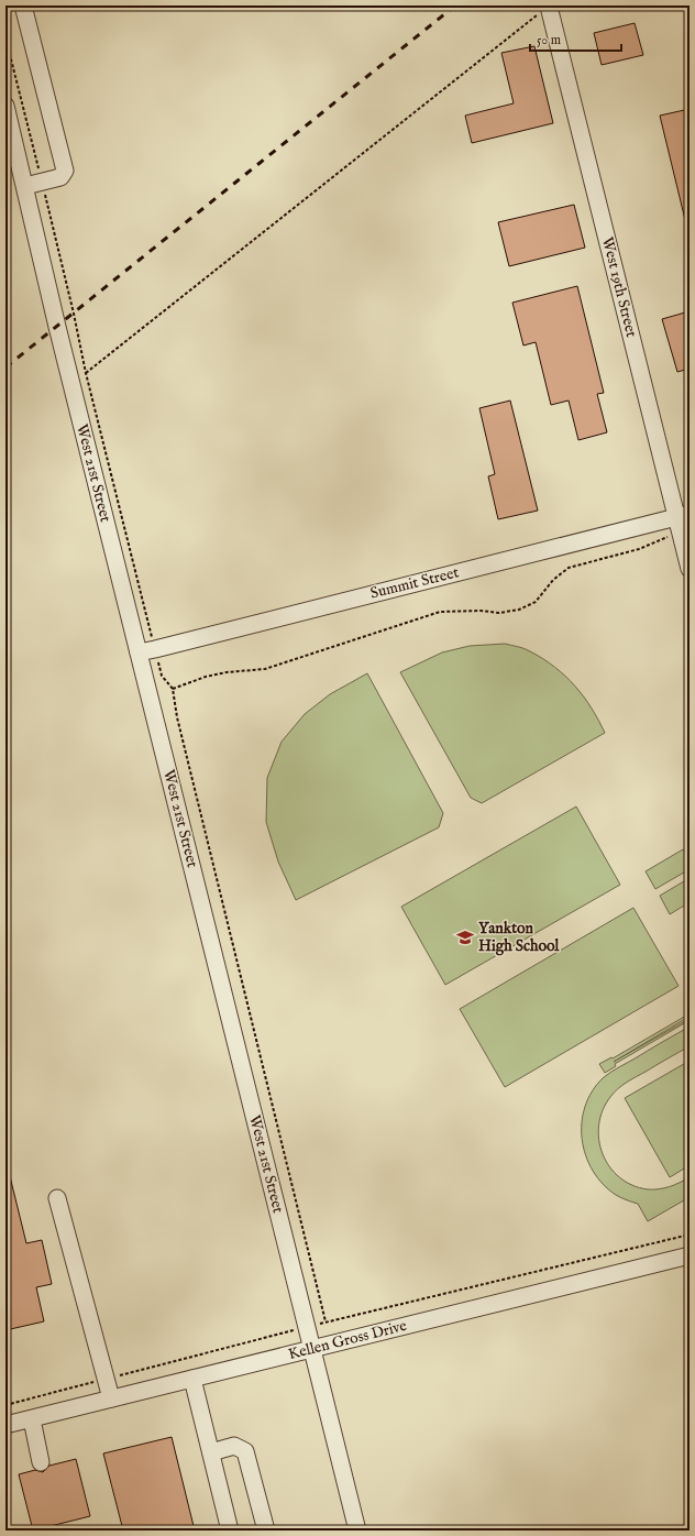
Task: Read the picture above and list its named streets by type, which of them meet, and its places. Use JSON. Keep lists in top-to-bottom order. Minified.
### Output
{"streets":{"street":["West 19th Street","West 21st Street","Summit Street","Kellen Gross Drive"]},"crossings":[["West 19th Street","Summit Street"],["West 21st Street","Summit Street"],["West 21st Street","Kellen Gross Drive"]],"places":{"school or university":["Yankton High School"]},"scale_bar":"50 m"}
